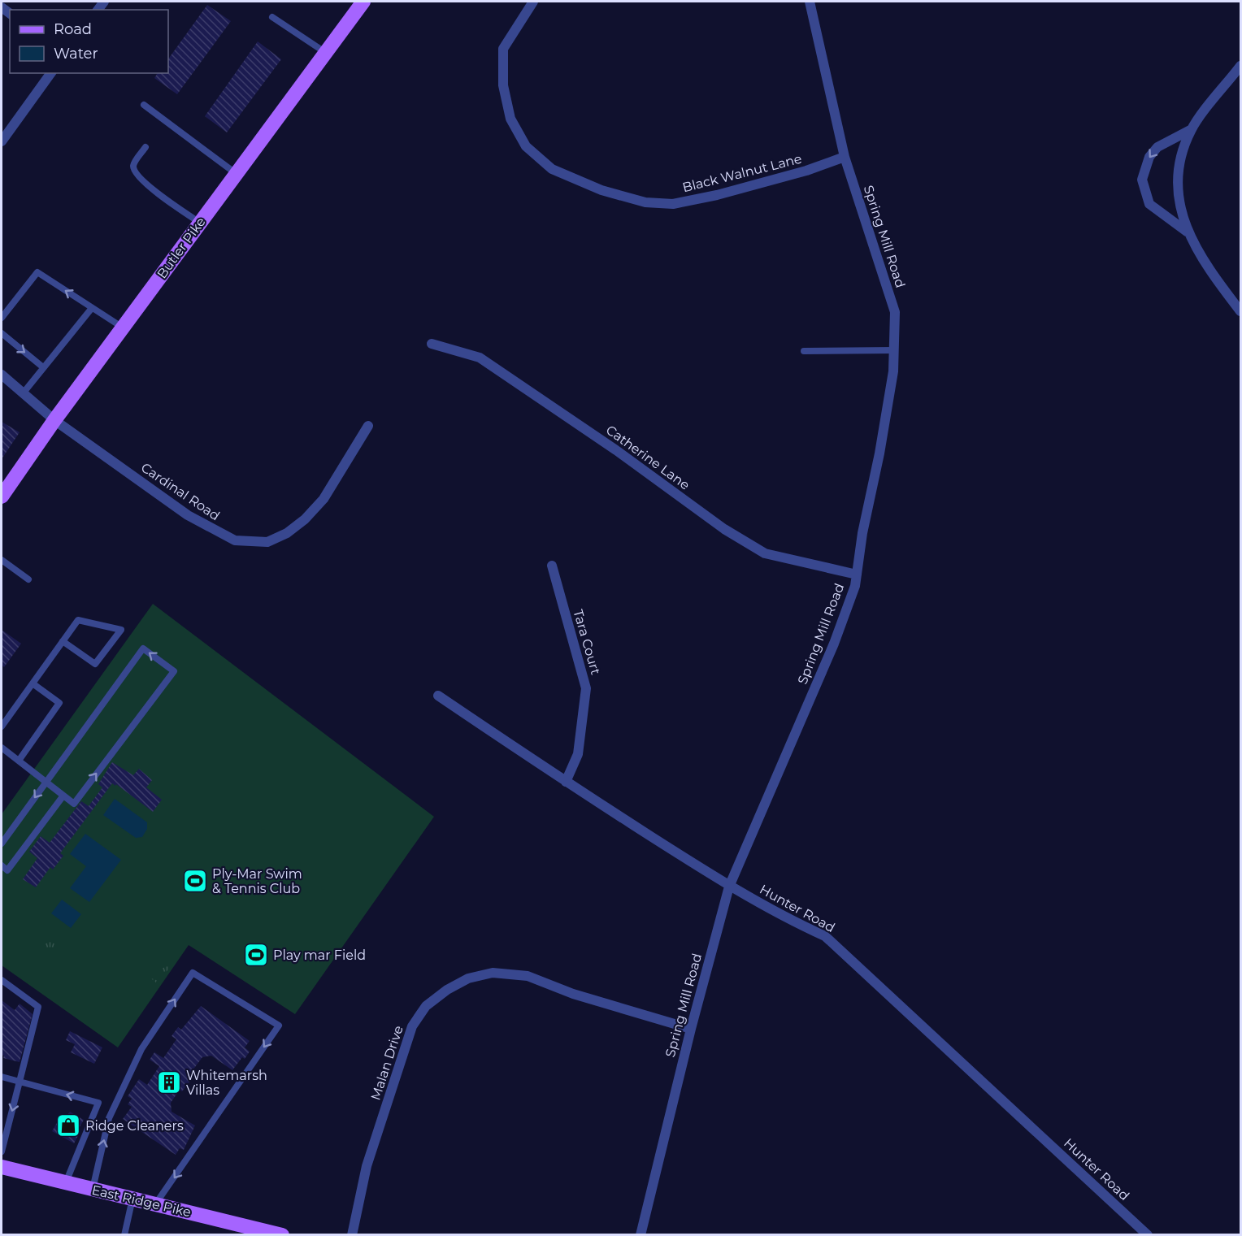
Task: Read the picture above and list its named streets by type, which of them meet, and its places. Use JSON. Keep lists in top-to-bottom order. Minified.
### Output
{"streets":{"main road":["Butler Pike","East Ridge Pike"],"street":["Black Walnut Lane","Spring Mill Road","Catherine Lane","Cardinal Road","Tara Court","Hunter Road","Malan Drive"]},"crossings":[["Black Walnut Lane","Spring Mill Road"],["Spring Mill Road","Catherine Lane"],["Spring Mill Road","Hunter Road"],["Spring Mill Road","Malan Drive"],["Butler Pike","Cardinal Road"],["Tara Court","Hunter Road"]],"places":{"sports":["Ply-Mar Swim & Tennis Club","Play mar Field"],"building":["Whitemarsh Villas"],"shop":["Ridge Cleaners"]},"legend":["Road","Water"]}
